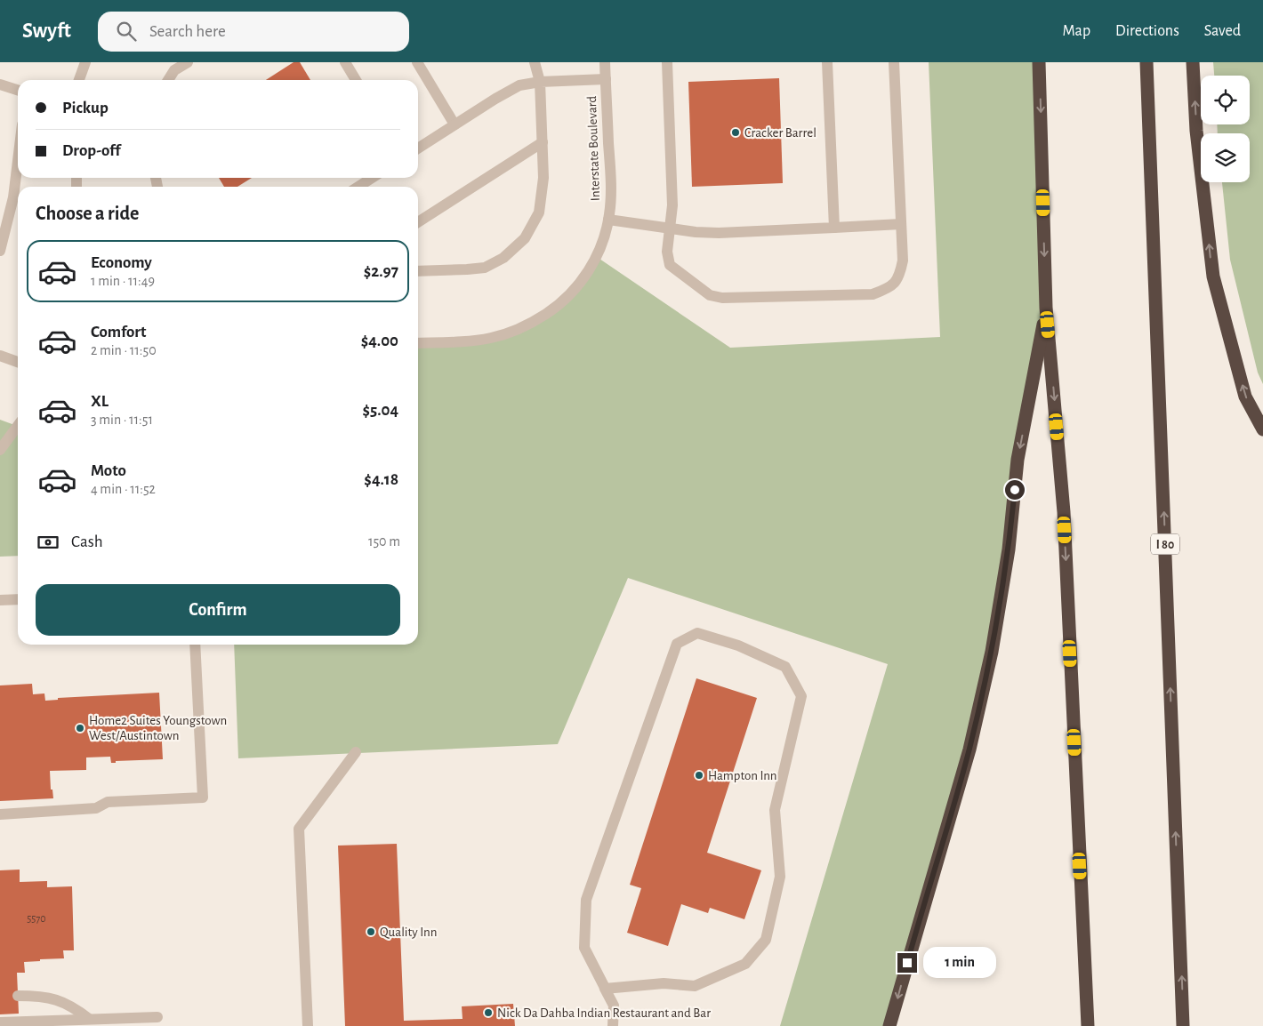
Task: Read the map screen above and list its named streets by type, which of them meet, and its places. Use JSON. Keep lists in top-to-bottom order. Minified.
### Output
{"streets":{"highway":["I 80"],"street":["Interstate Boulevard"]},"places":["Cracker Barrel","Home2 Suites Youngstown West/Austintown","Hampton Inn","Quality Inn","Nick Da Dahba Indian Restaurant and Bar"],"house_numbers":["5570"],"page":{"header":"Swyft","search":"Search here","nav":["Map","Directions","Saved"],"banner":["Pickup","Drop-off"],"heading":"Choose a ride","list":[{"name":"Economy","note":"1 min · 11:49","value":"$2.97"},{"name":"Comfort","note":"2 min · 11:50","value":"$4.00"},{"name":"XL","note":"3 min · 11:51","value":"$5.04"},{"name":"Moto","note":"4 min · 11:52","value":"$4.18"}],"pay":["Cash","150 m"],"buttons":"Confirm","bubble":"1 min"}}
